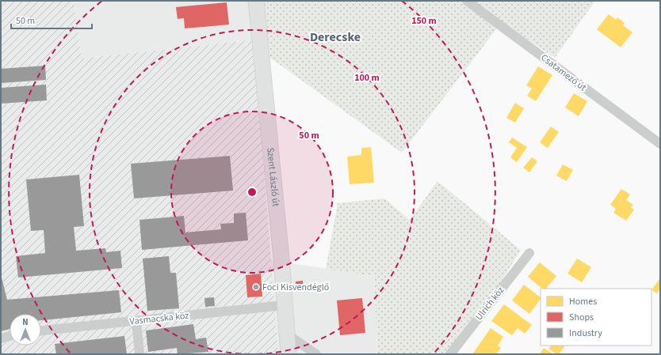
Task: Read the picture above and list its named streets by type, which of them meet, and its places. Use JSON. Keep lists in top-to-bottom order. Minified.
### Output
{"streets":{"main road":["Szent László út"],"street":["Csatamező út","Ulrich köz","Vasmacska köz"]},"crossings":[["Szent László út","Vasmacska köz"]],"districts":["Derecske"],"places":["Foci Kisvendéglő"],"legend":["Homes","Shops","Industry"],"scale_bar":"50 m","north":"top","rings":["150 m","100 m","50 m"]}
